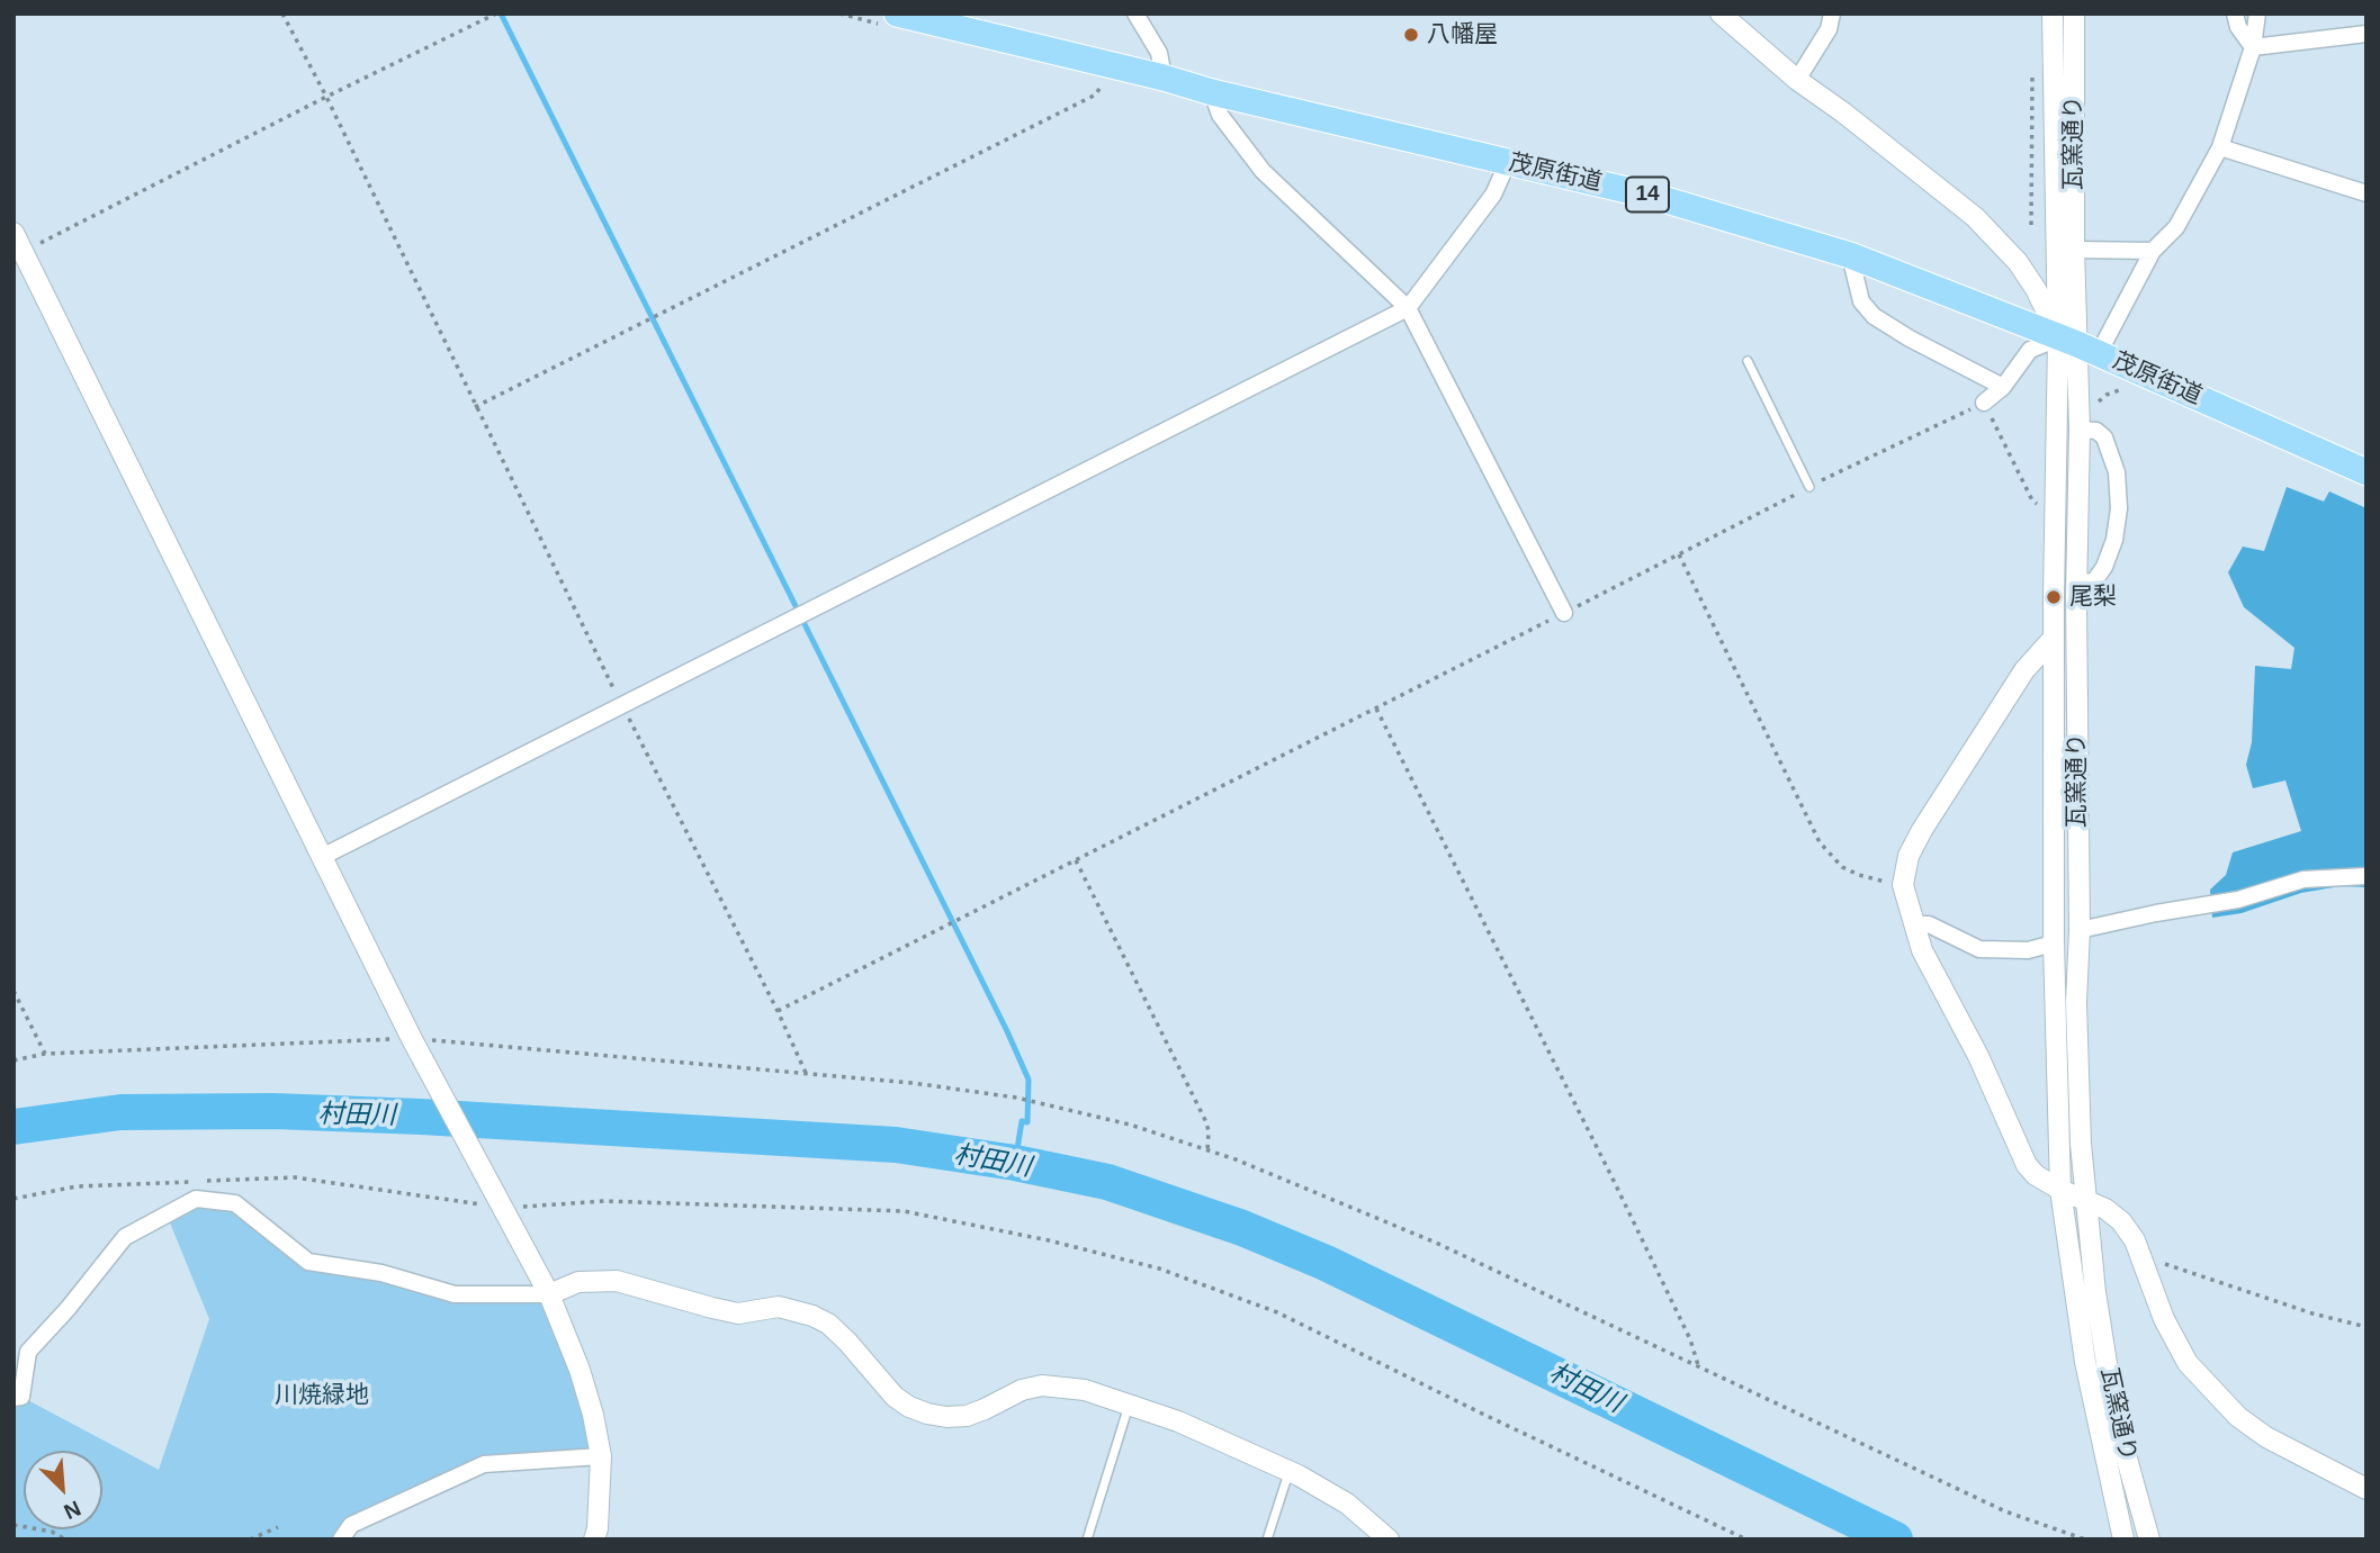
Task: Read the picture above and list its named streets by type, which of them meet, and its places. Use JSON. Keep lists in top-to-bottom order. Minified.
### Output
{"streets":{"main road":["茂原街道","14"],"street":["瓦窯通り"]},"crossings":[["瓦窯通り","茂原街道"]],"water":["村田川"],"parks":["川焼緑地"],"places":["八幡屋","尾梨"],"north":"bottom right"}
